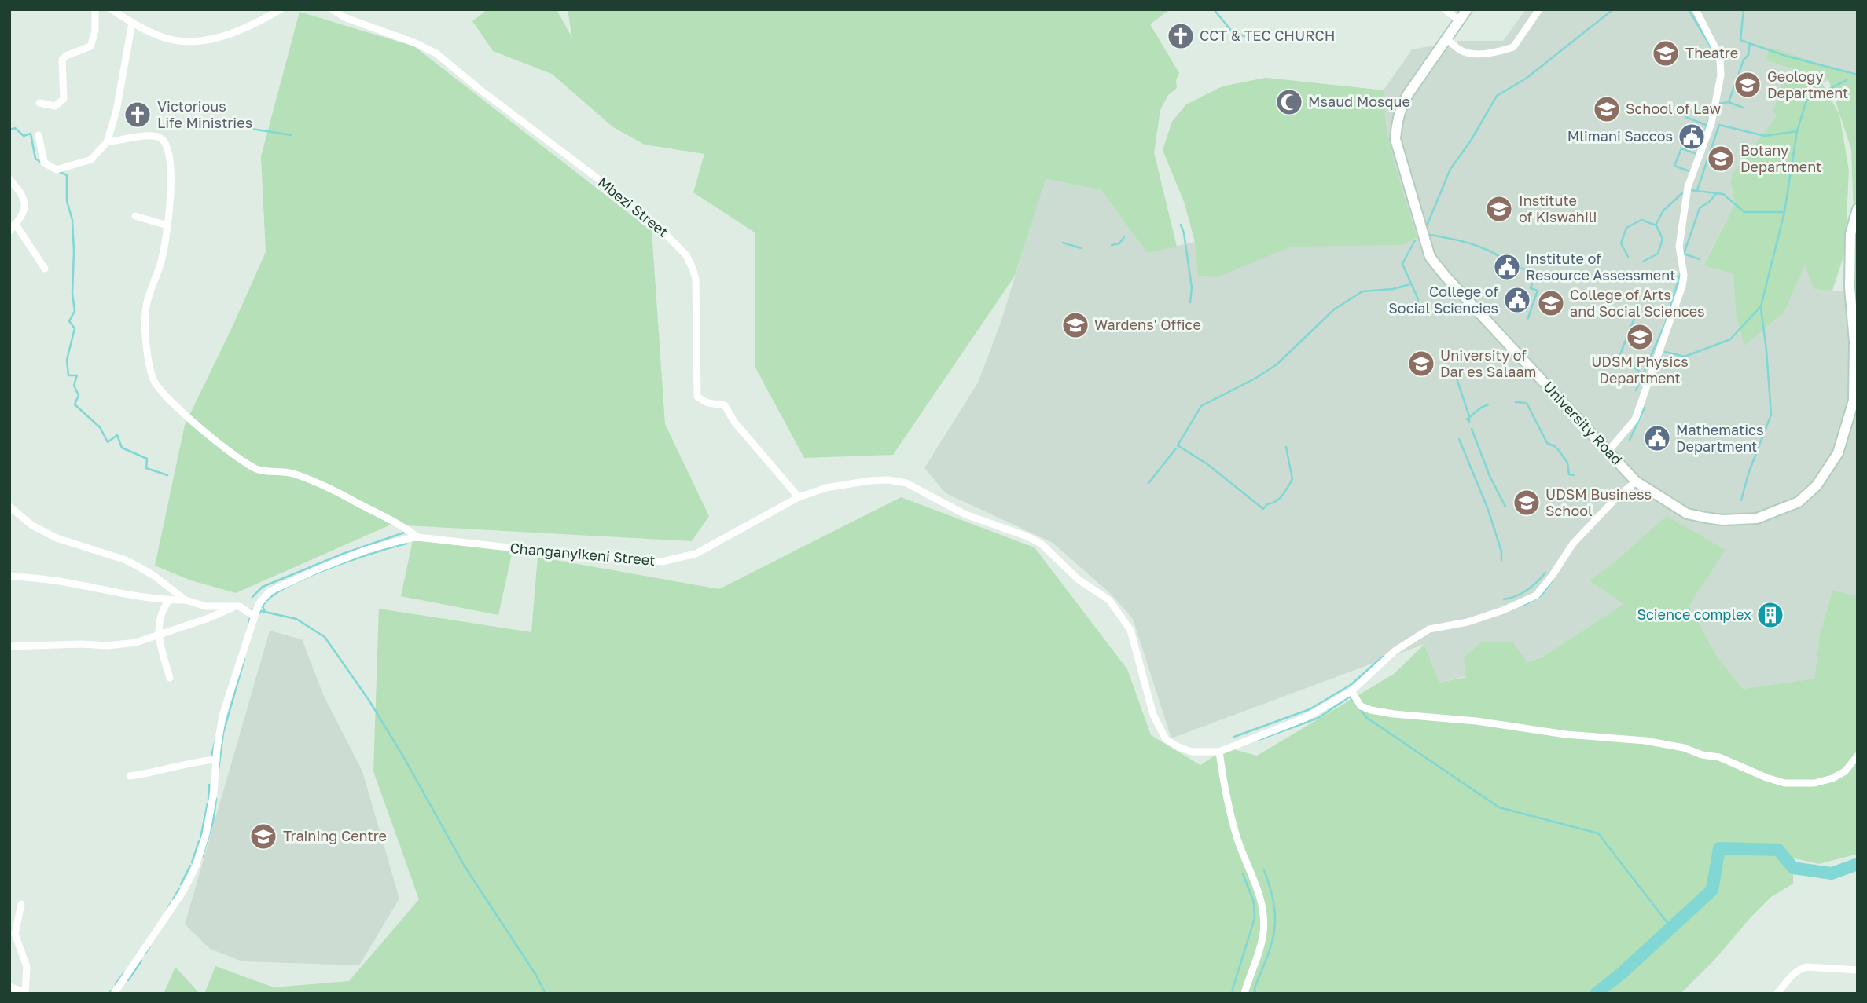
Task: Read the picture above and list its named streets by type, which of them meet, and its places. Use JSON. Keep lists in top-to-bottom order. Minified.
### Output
{"streets":{"street":["Mbezi Street","University Road","Changanyikeni Street"]},"crossings":[["Mbezi Street","Changanyikeni Street"],["University Road","Changanyikeni Street"]],"places":{"church":["CCT & TEC CHURCH","Victorious Life Ministries"],"school or university":["Theatre","Geology Department","School of Law","Botany Department","Institute of Kiswahili","College of Arts and Social Sciences","Wardens' Office","UDSM Physics Department","University of Dar es Salaam","UDSM Business School","Training Centre"],"mosque":["Msaud Mosque"],"public building":["Mlimani Saccos","Institute of Resource Assessment","College of Social Sciencies","Mathematics Department"],"building":["Science complex"]}}
